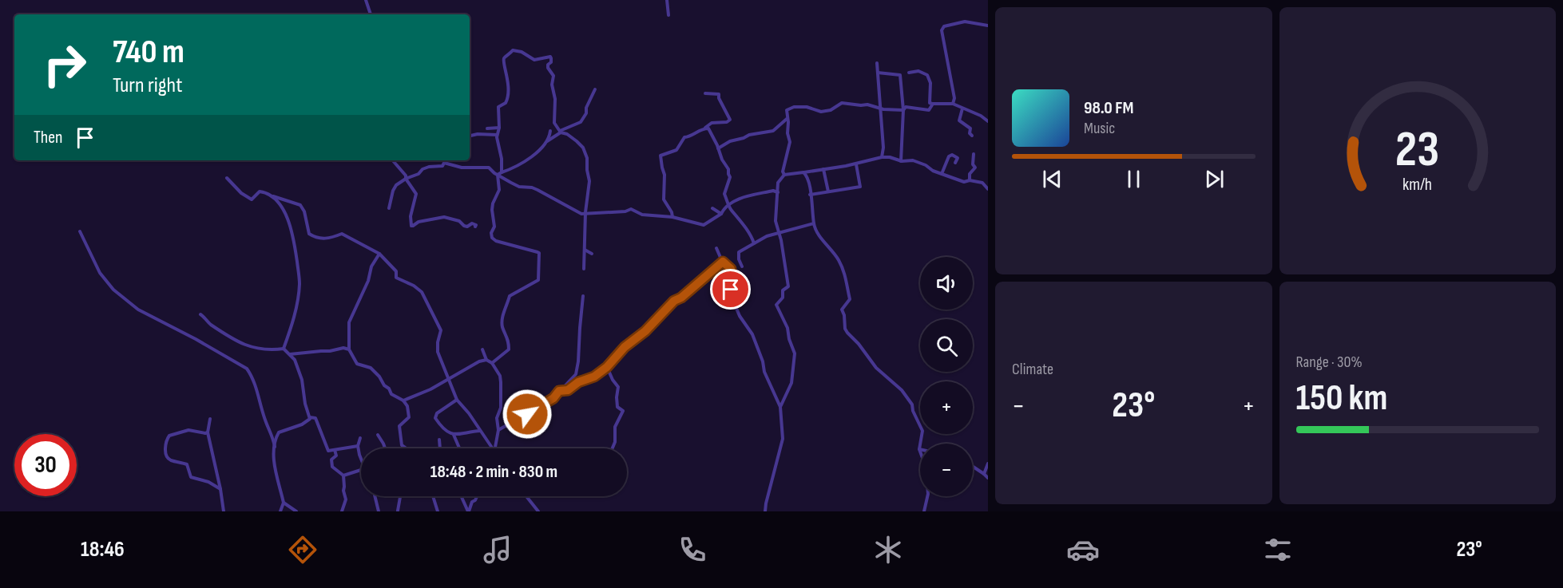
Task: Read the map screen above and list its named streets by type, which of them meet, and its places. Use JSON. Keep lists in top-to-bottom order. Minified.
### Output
{"page":{"turn":["740 m","Turn right"],"song":["98.0 FM","Music"],"then":"Then","map_buttons":["+","−"],"tile":["Climate",["Range · 30%","150 km"]],"heat":["−","23°","+"],"limit":"30","trip":"18:48 · 2 min · 830 m","tabs":["18:46","23°"],"gauge":["23","km/h"]}}
